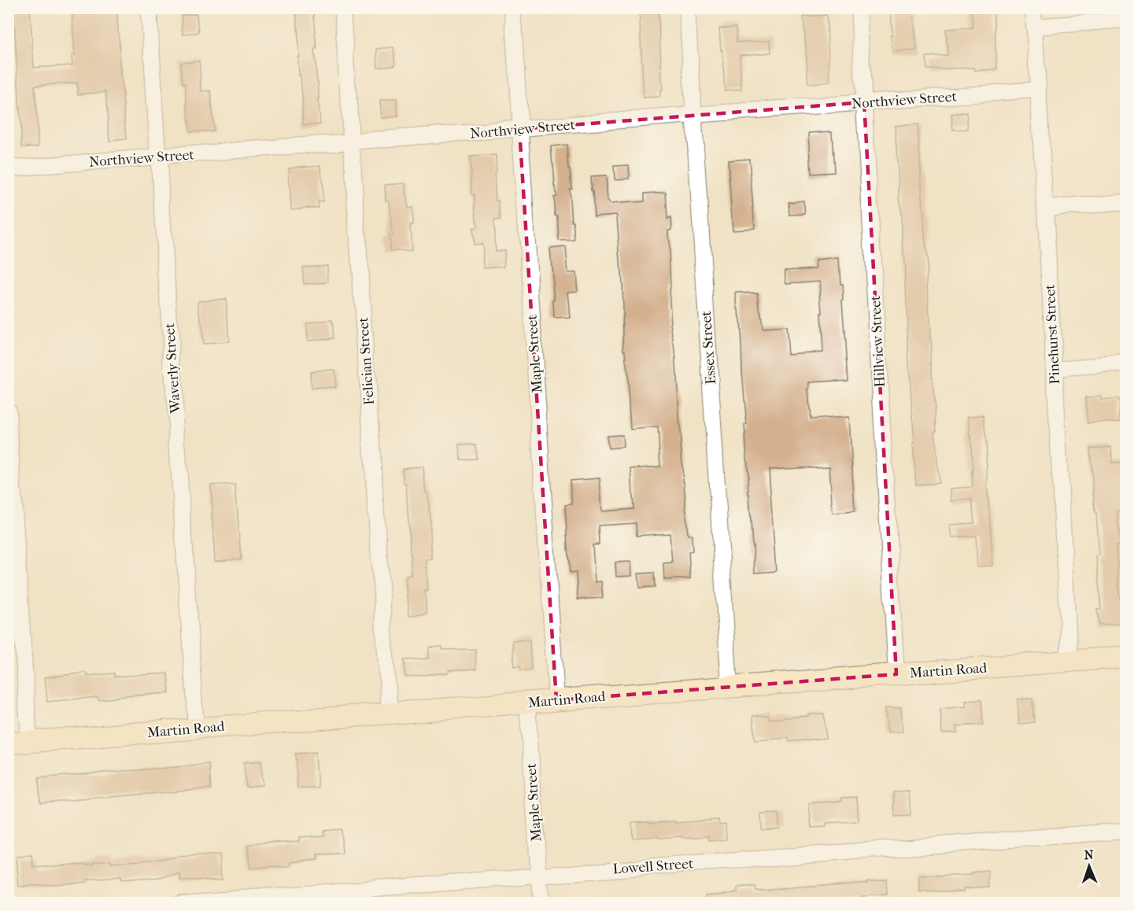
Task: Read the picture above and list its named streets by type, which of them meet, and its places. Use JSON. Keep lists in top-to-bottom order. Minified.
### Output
{"streets":{"street":["Northview Street","Pinehurst Street","Hillview Street","Essex Street","Maple Street","Felician Street","Waverly Street","Martin Road","Lowell Street"]},"crossings":[["Northview Street","Pinehurst Street"],["Northview Street","Hillview Street"],["Northview Street","Essex Street"],["Northview Street","Maple Street"],["Northview Street","Felician Street"],["Northview Street","Waverly Street"],["Pinehurst Street","Martin Road"],["Hillview Street","Martin Road"],["Essex Street","Martin Road"],["Maple Street","Martin Road"],["Maple Street","Lowell Street"],["Felician Street","Martin Road"],["Waverly Street","Martin Road"]],"north":"top"}
